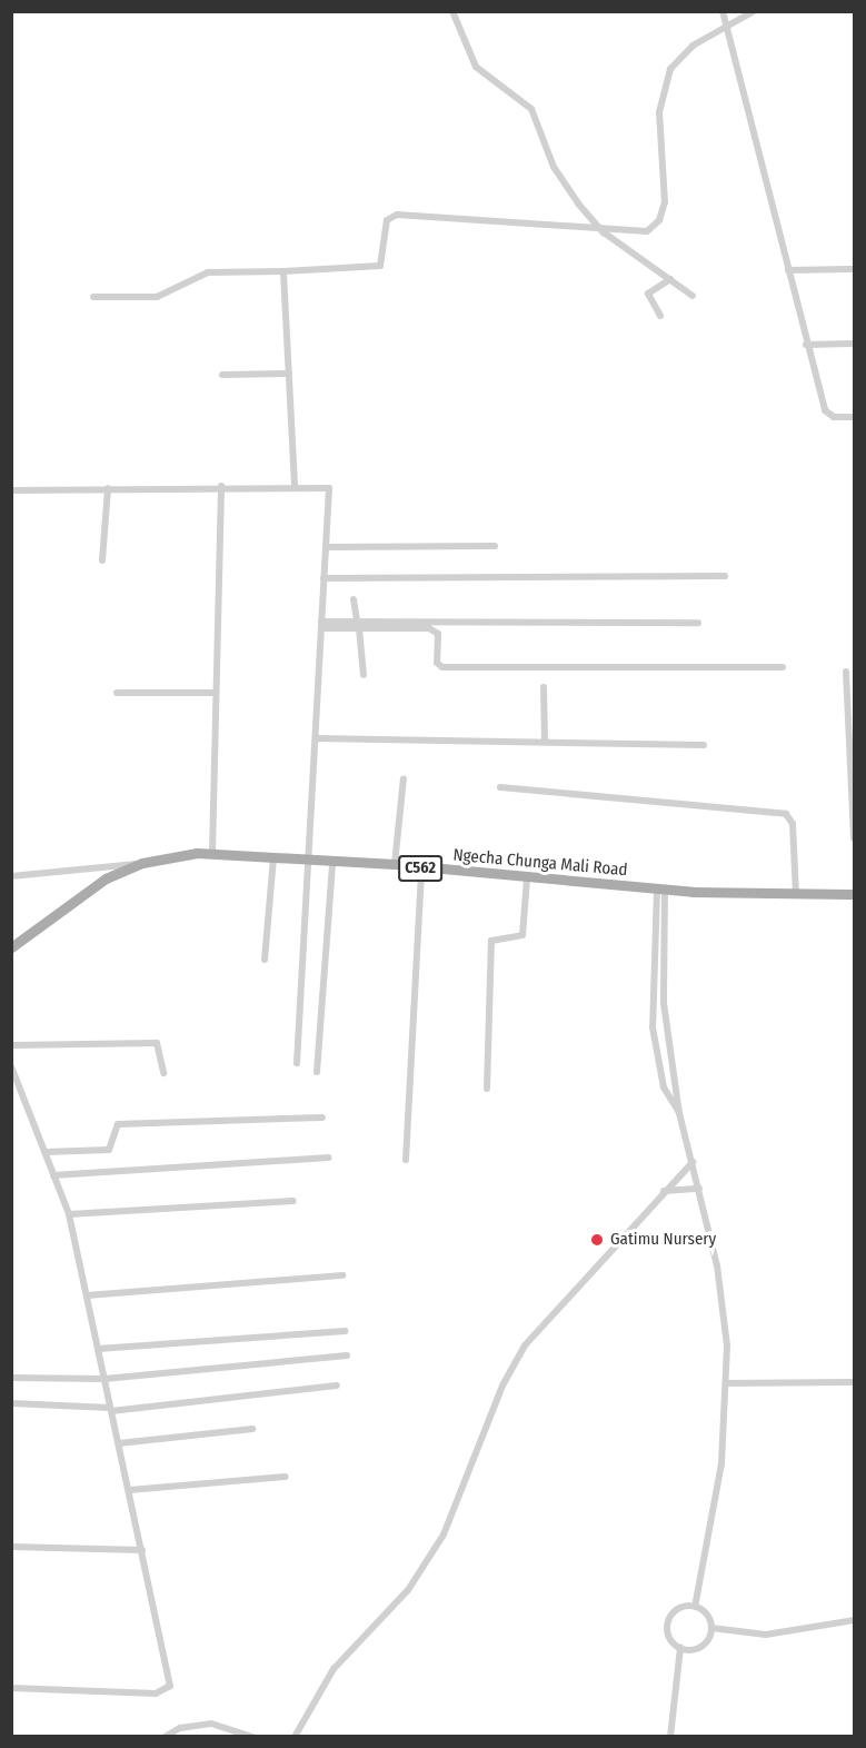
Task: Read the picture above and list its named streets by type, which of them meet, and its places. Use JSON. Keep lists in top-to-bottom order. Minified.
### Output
{"streets":{"main road":["Ngecha Chunga Mali Road","C562"]},"places":["Gatimu Nursery"]}
